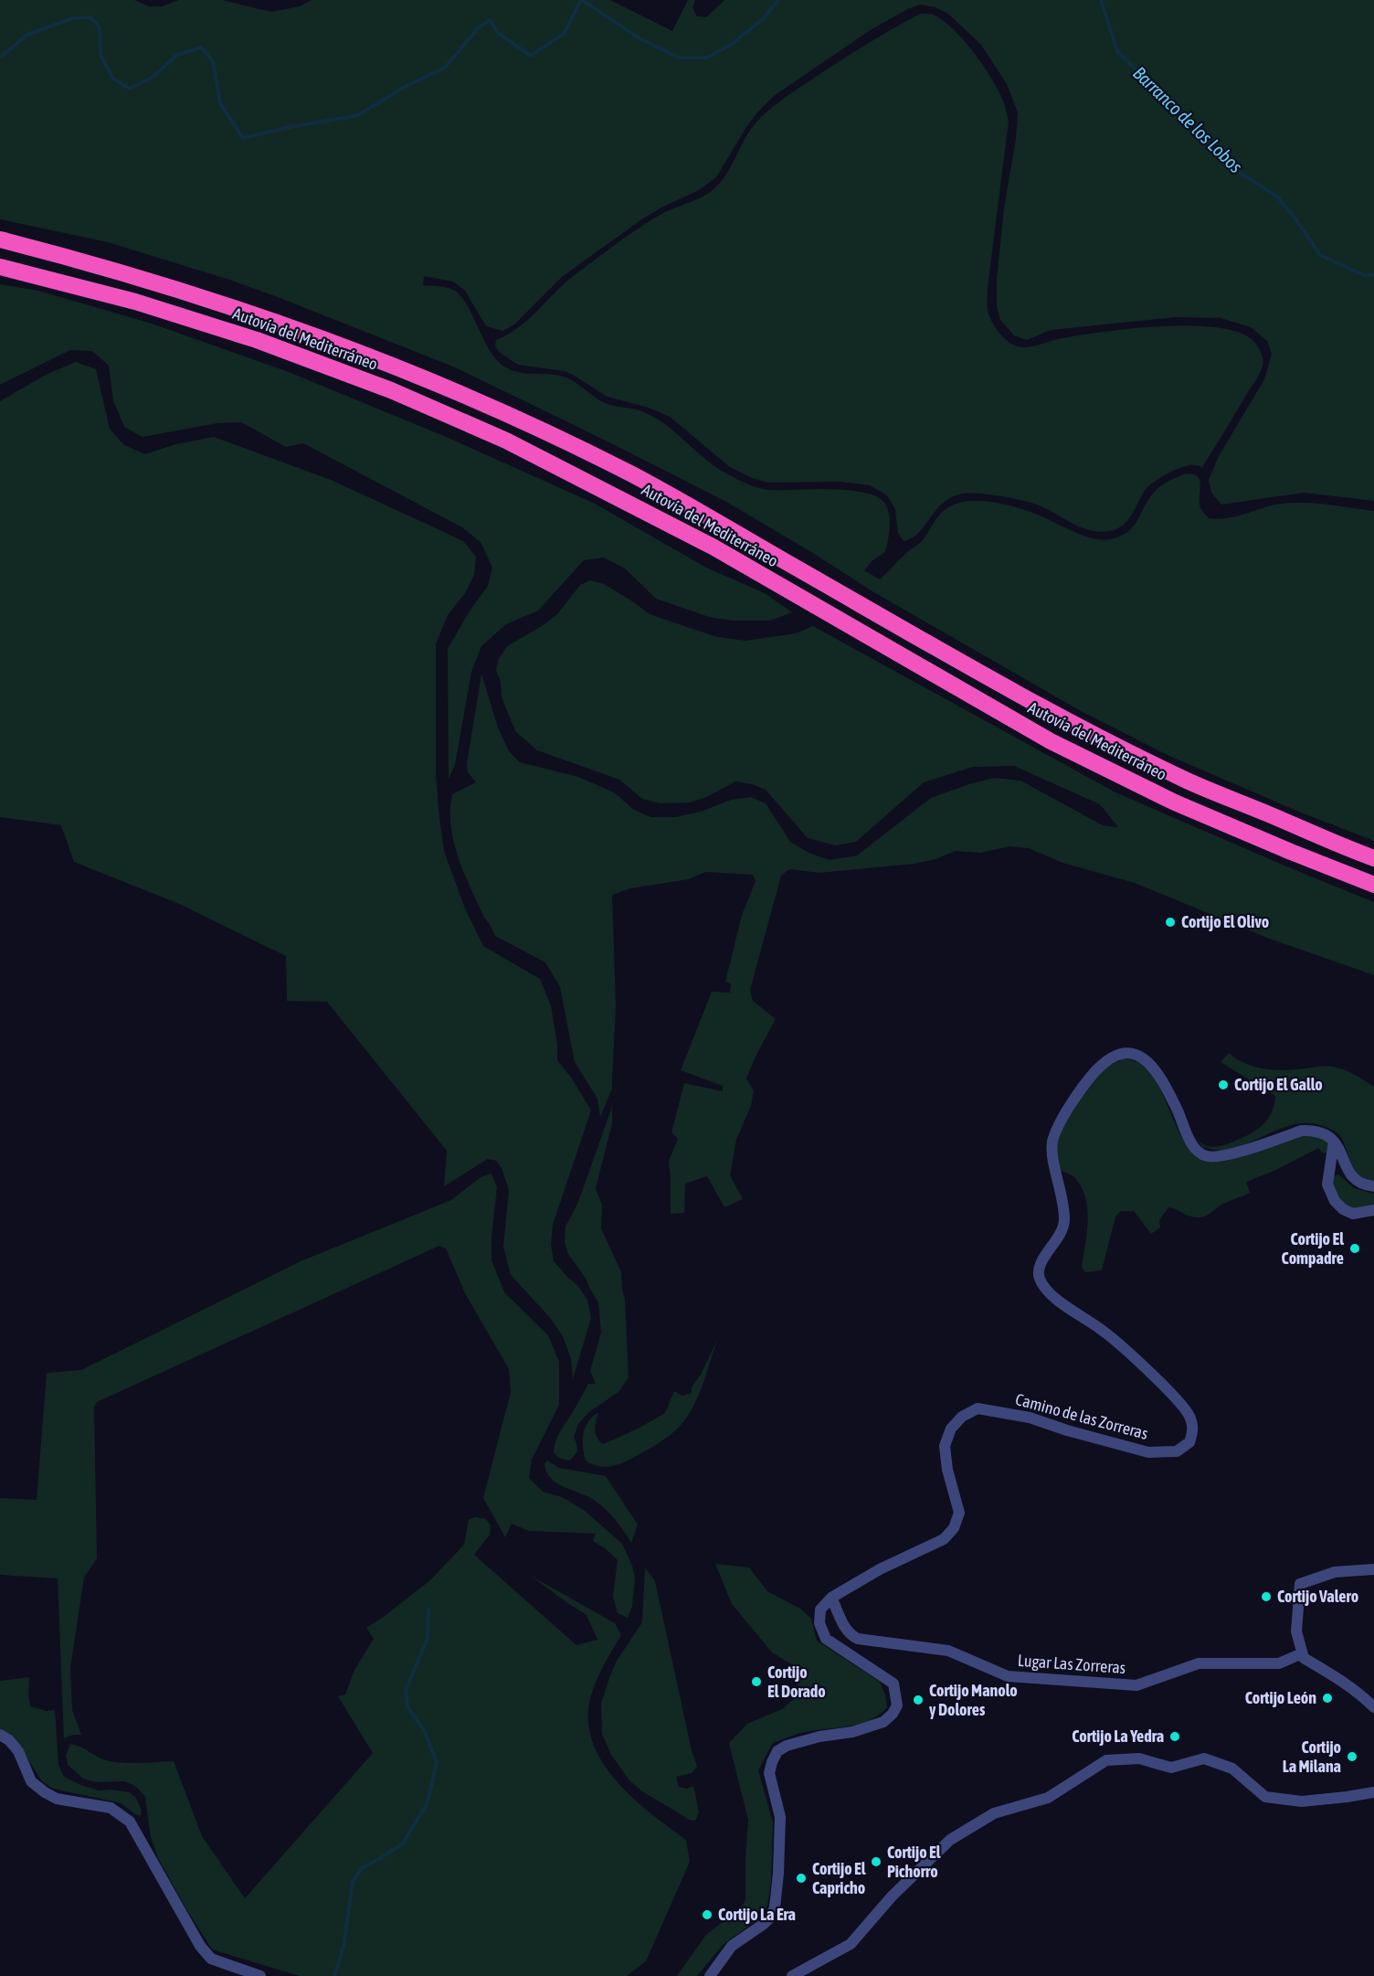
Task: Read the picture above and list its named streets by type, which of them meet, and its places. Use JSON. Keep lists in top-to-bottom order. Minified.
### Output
{"streets":{"highway":["Autovía del Mediterráneo"],"street":["Camino de las Zorreras","Lugar Las Zorreras"]},"crossings":[["Camino de las Zorreras","Lugar Las Zorreras"]],"water":["Barranco de los Lobos"],"places":["Cortijo El Olivo","Cortijo El Gallo","Cortijo El Compadre","Cortijo Valero","Cortijo El Dorado","Cortijo León","Cortijo Manolo y Dolores","Cortijo La Yedra","Cortijo La Milana","Cortijo El Pichorro","Cortijo El Capricho","Cortijo La Era"]}
